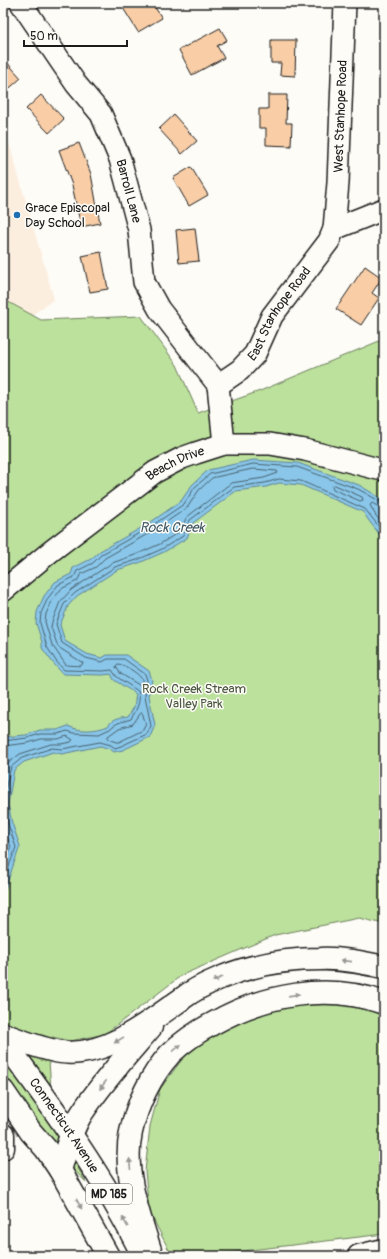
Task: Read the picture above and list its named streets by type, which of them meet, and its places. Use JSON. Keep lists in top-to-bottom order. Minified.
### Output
{"streets":{"main road":["Connecticut Avenue","MD 185"],"street":["West Stanhope Road","Barroll Lane","East Stanhope Road","Beach Drive"]},"crossings":[["West Stanhope Road","East Stanhope Road"],["Barroll Lane","East Stanhope Road"]],"water":["Rock Creek"],"parks":["Rock Creek Stream Valley Park"],"places":["Grace Episcopal Day School"],"scale_bar":"50 m"}
